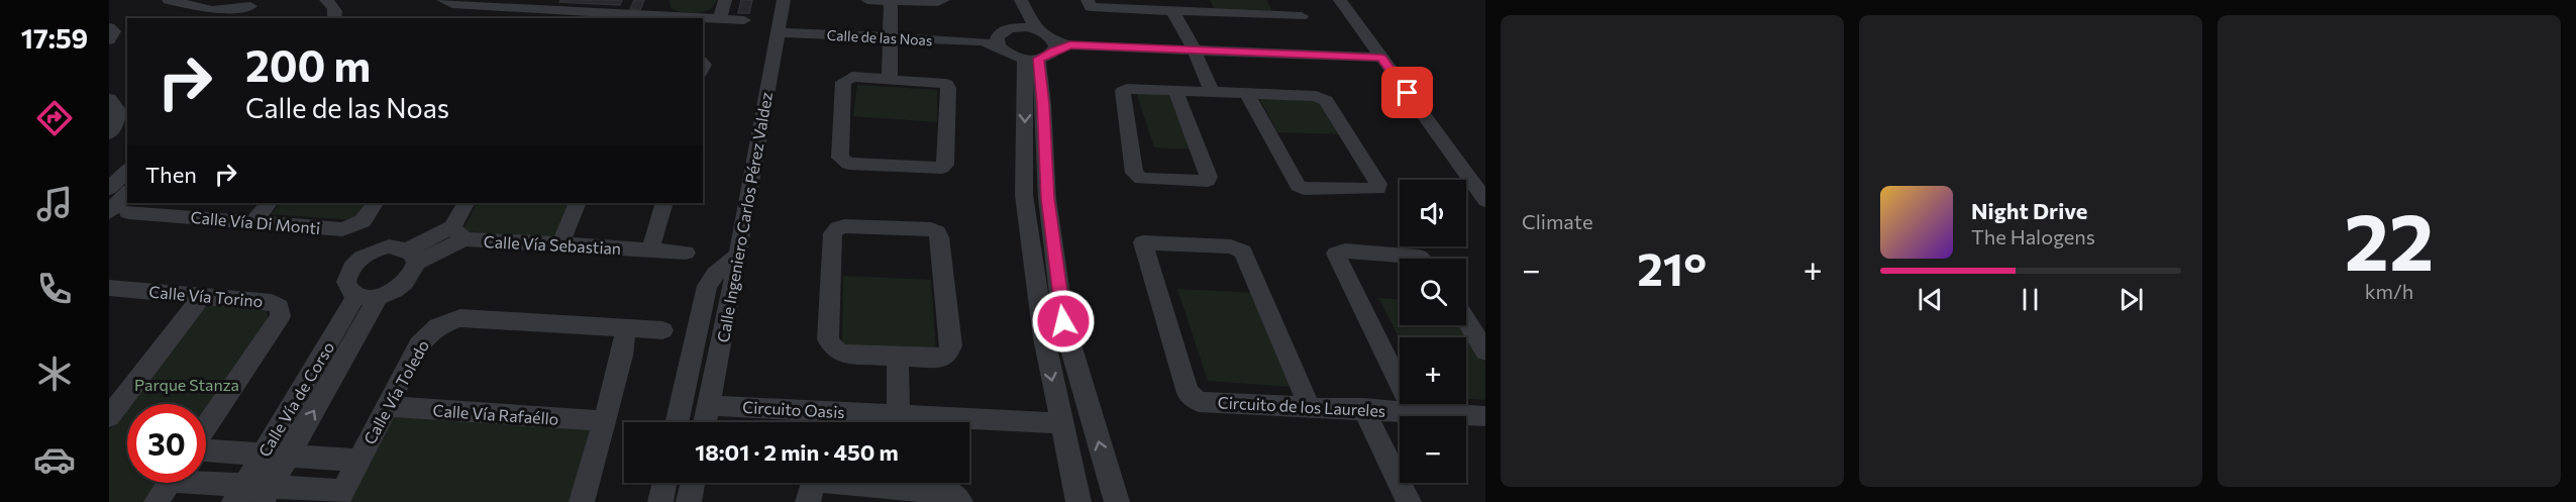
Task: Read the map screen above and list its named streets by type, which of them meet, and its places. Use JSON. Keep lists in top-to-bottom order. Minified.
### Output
{"streets":{"street":["Calle de las Noas","Calle Ingeniero Carlos Pérez Valdez","Calle Vía Di Monti","Calle Vía Sebastian","Calle Vía Torino","Calle Vía Toledo","Calle Vía de Corso","Circuito de los Laureles","Circuito Oasis","Calle Vía Rafaéllo"]},"crossings":[["Calle de las Noas","Calle Ingeniero Carlos Pérez Valdez"],["Calle Ingeniero Carlos Pérez Valdez","Circuito Oasis"],["Calle Vía Di Monti","Calle Vía de Corso"],["Calle Vía Torino","Calle Vía Toledo"],["Calle Vía Torino","Calle Vía de Corso"],["Calle Vía Toledo","Calle Vía Rafaéllo"]],"parks":["Parque Stanza"],"page":{"tabs":"17:59","tile":["Climate",["22","km/h"]],"turn":["200 m","Calle de las Noas"],"then":"Then","map_buttons":["+","−"],"song":["Night Drive","The Halogens"],"heat":["−","21°","+"],"limit":"30","trip":"18:01 · 2 min · 450 m"}}
